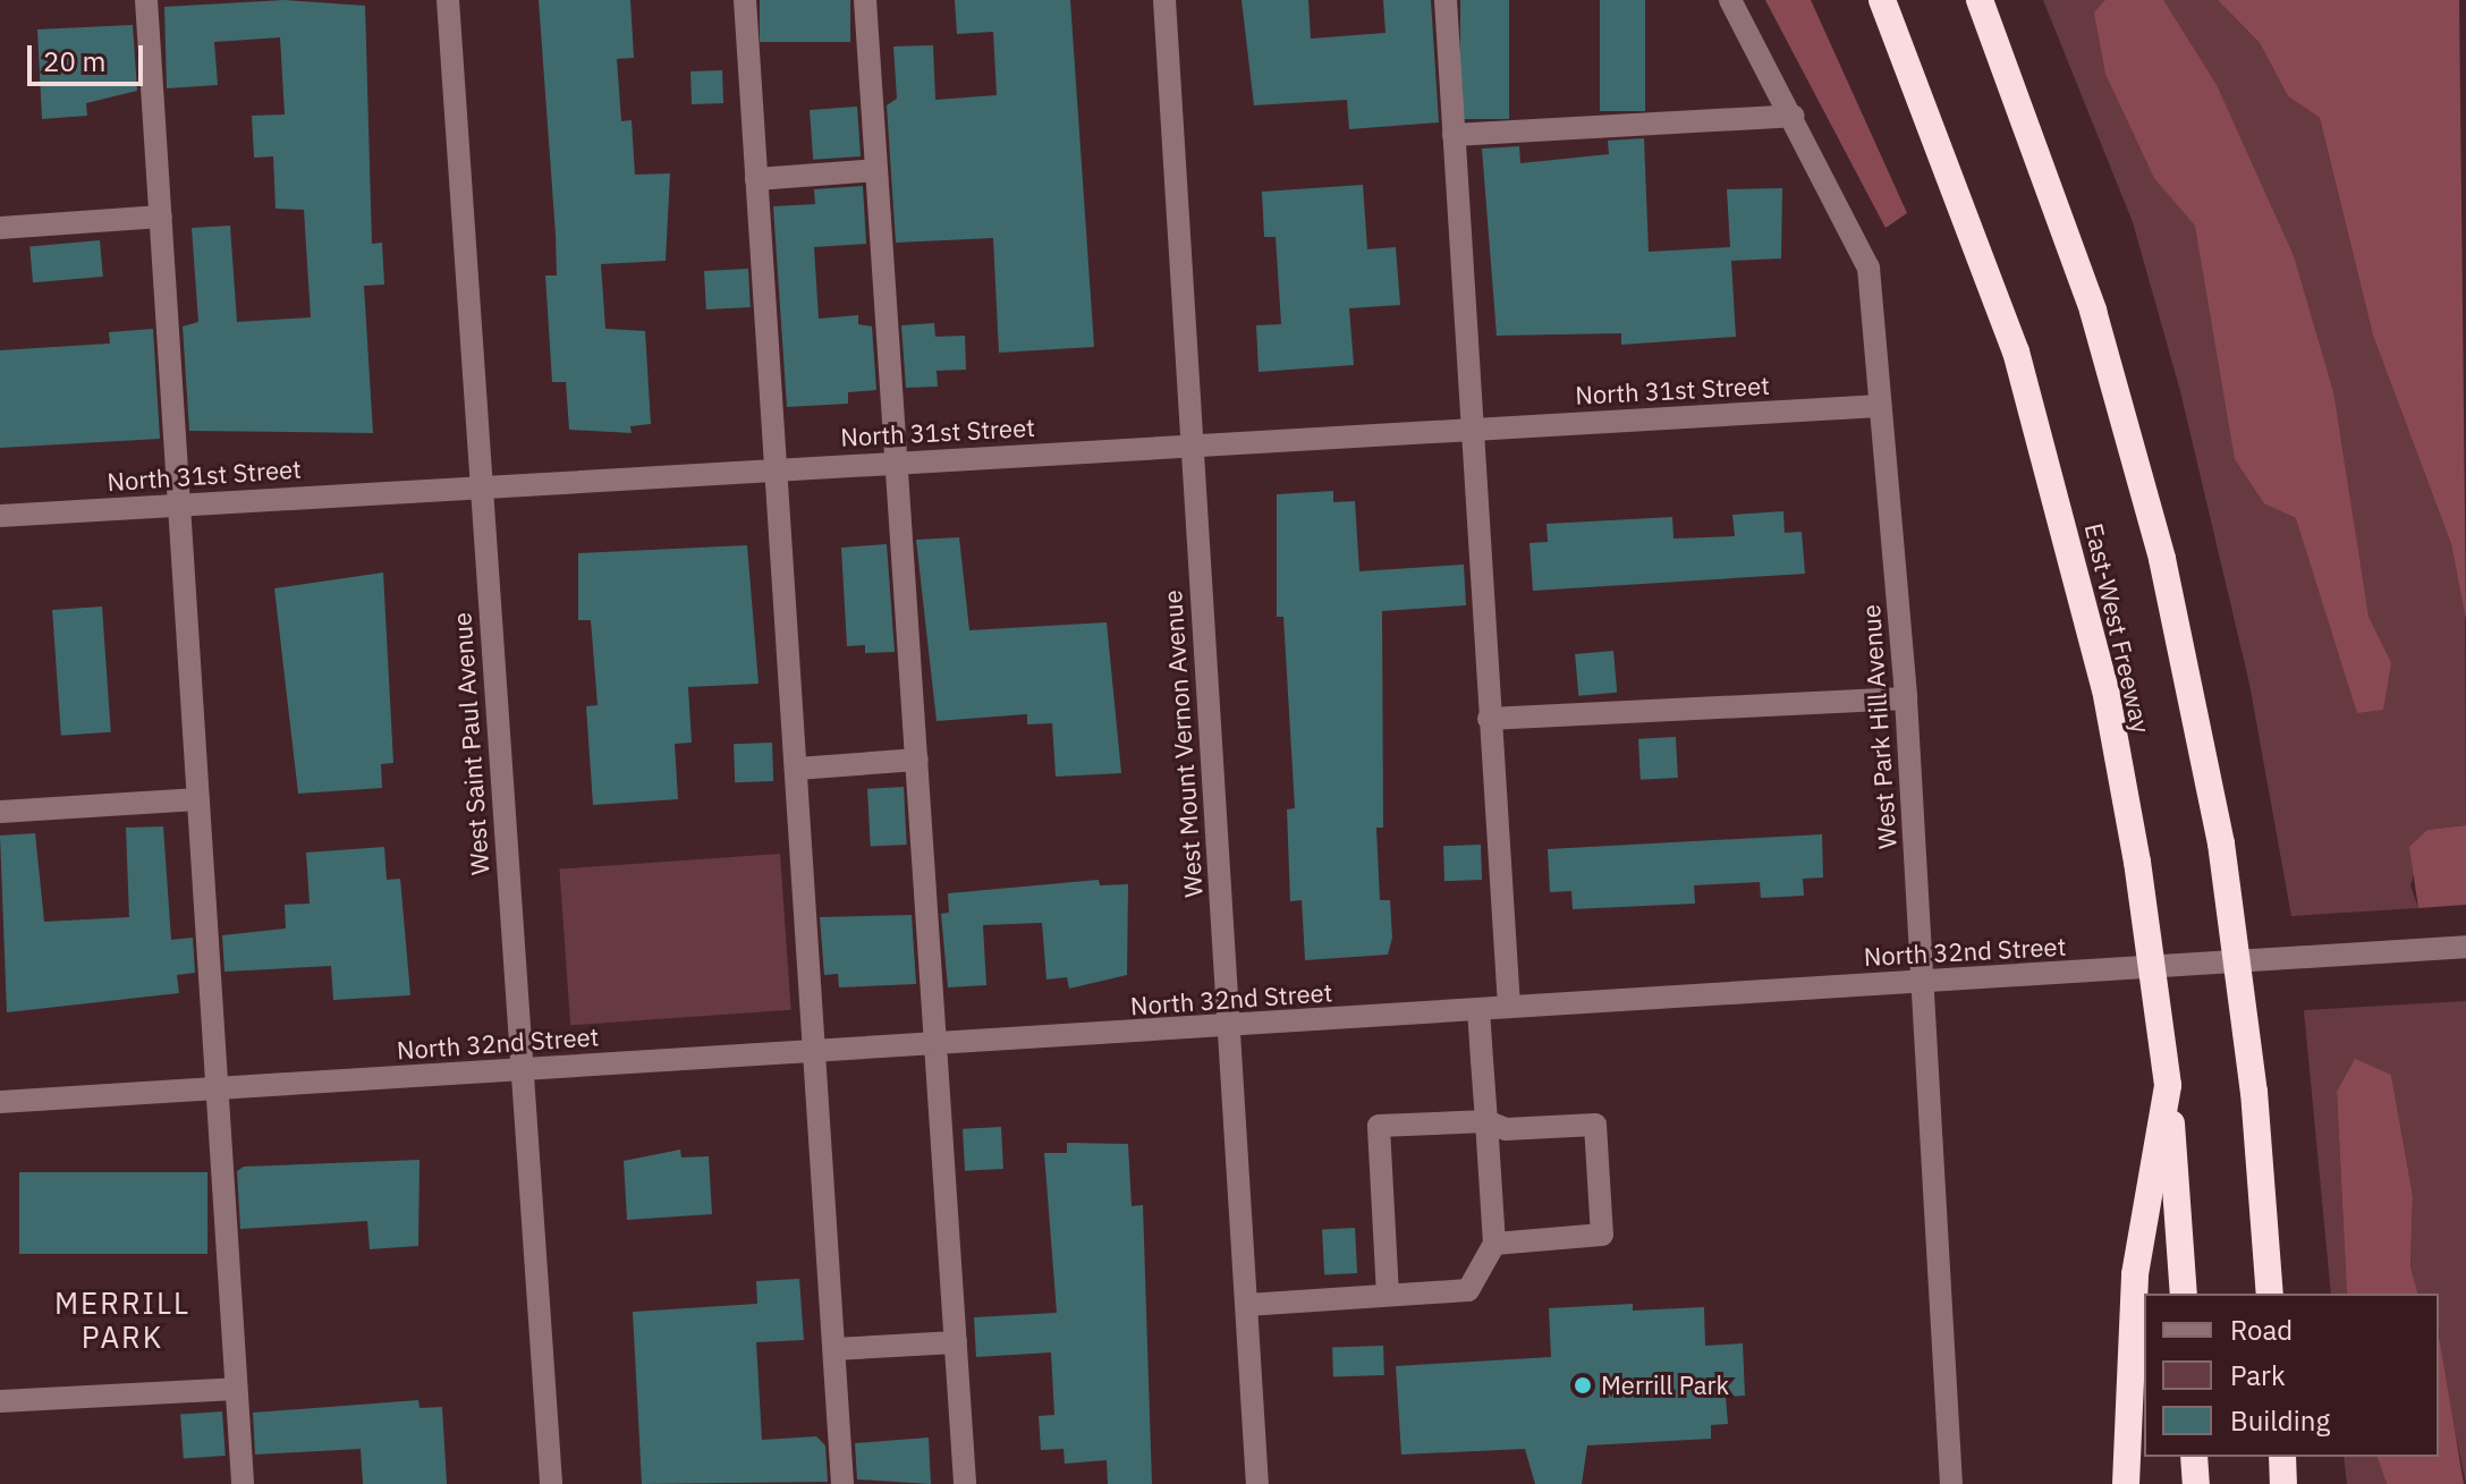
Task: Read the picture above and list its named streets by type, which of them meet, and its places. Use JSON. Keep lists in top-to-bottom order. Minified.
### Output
{"streets":{"highway":["East-West Freeway"],"street":["North 31st Street","West Park Hill Avenue","West Saint Paul Avenue","West Mount Vernon Avenue","North 32nd Street"]},"crossings":[["North 31st Street","West Park Hill Avenue"],["North 31st Street","West Saint Paul Avenue"],["North 31st Street","West Mount Vernon Avenue"],["West Park Hill Avenue","North 32nd Street"],["West Saint Paul Avenue","North 32nd Street"],["West Mount Vernon Avenue","North 32nd Street"]],"districts":["MERRILL PARK"],"places":["Merrill Park"],"legend":["Road","Park","Building"],"scale_bar":"20 m"}
